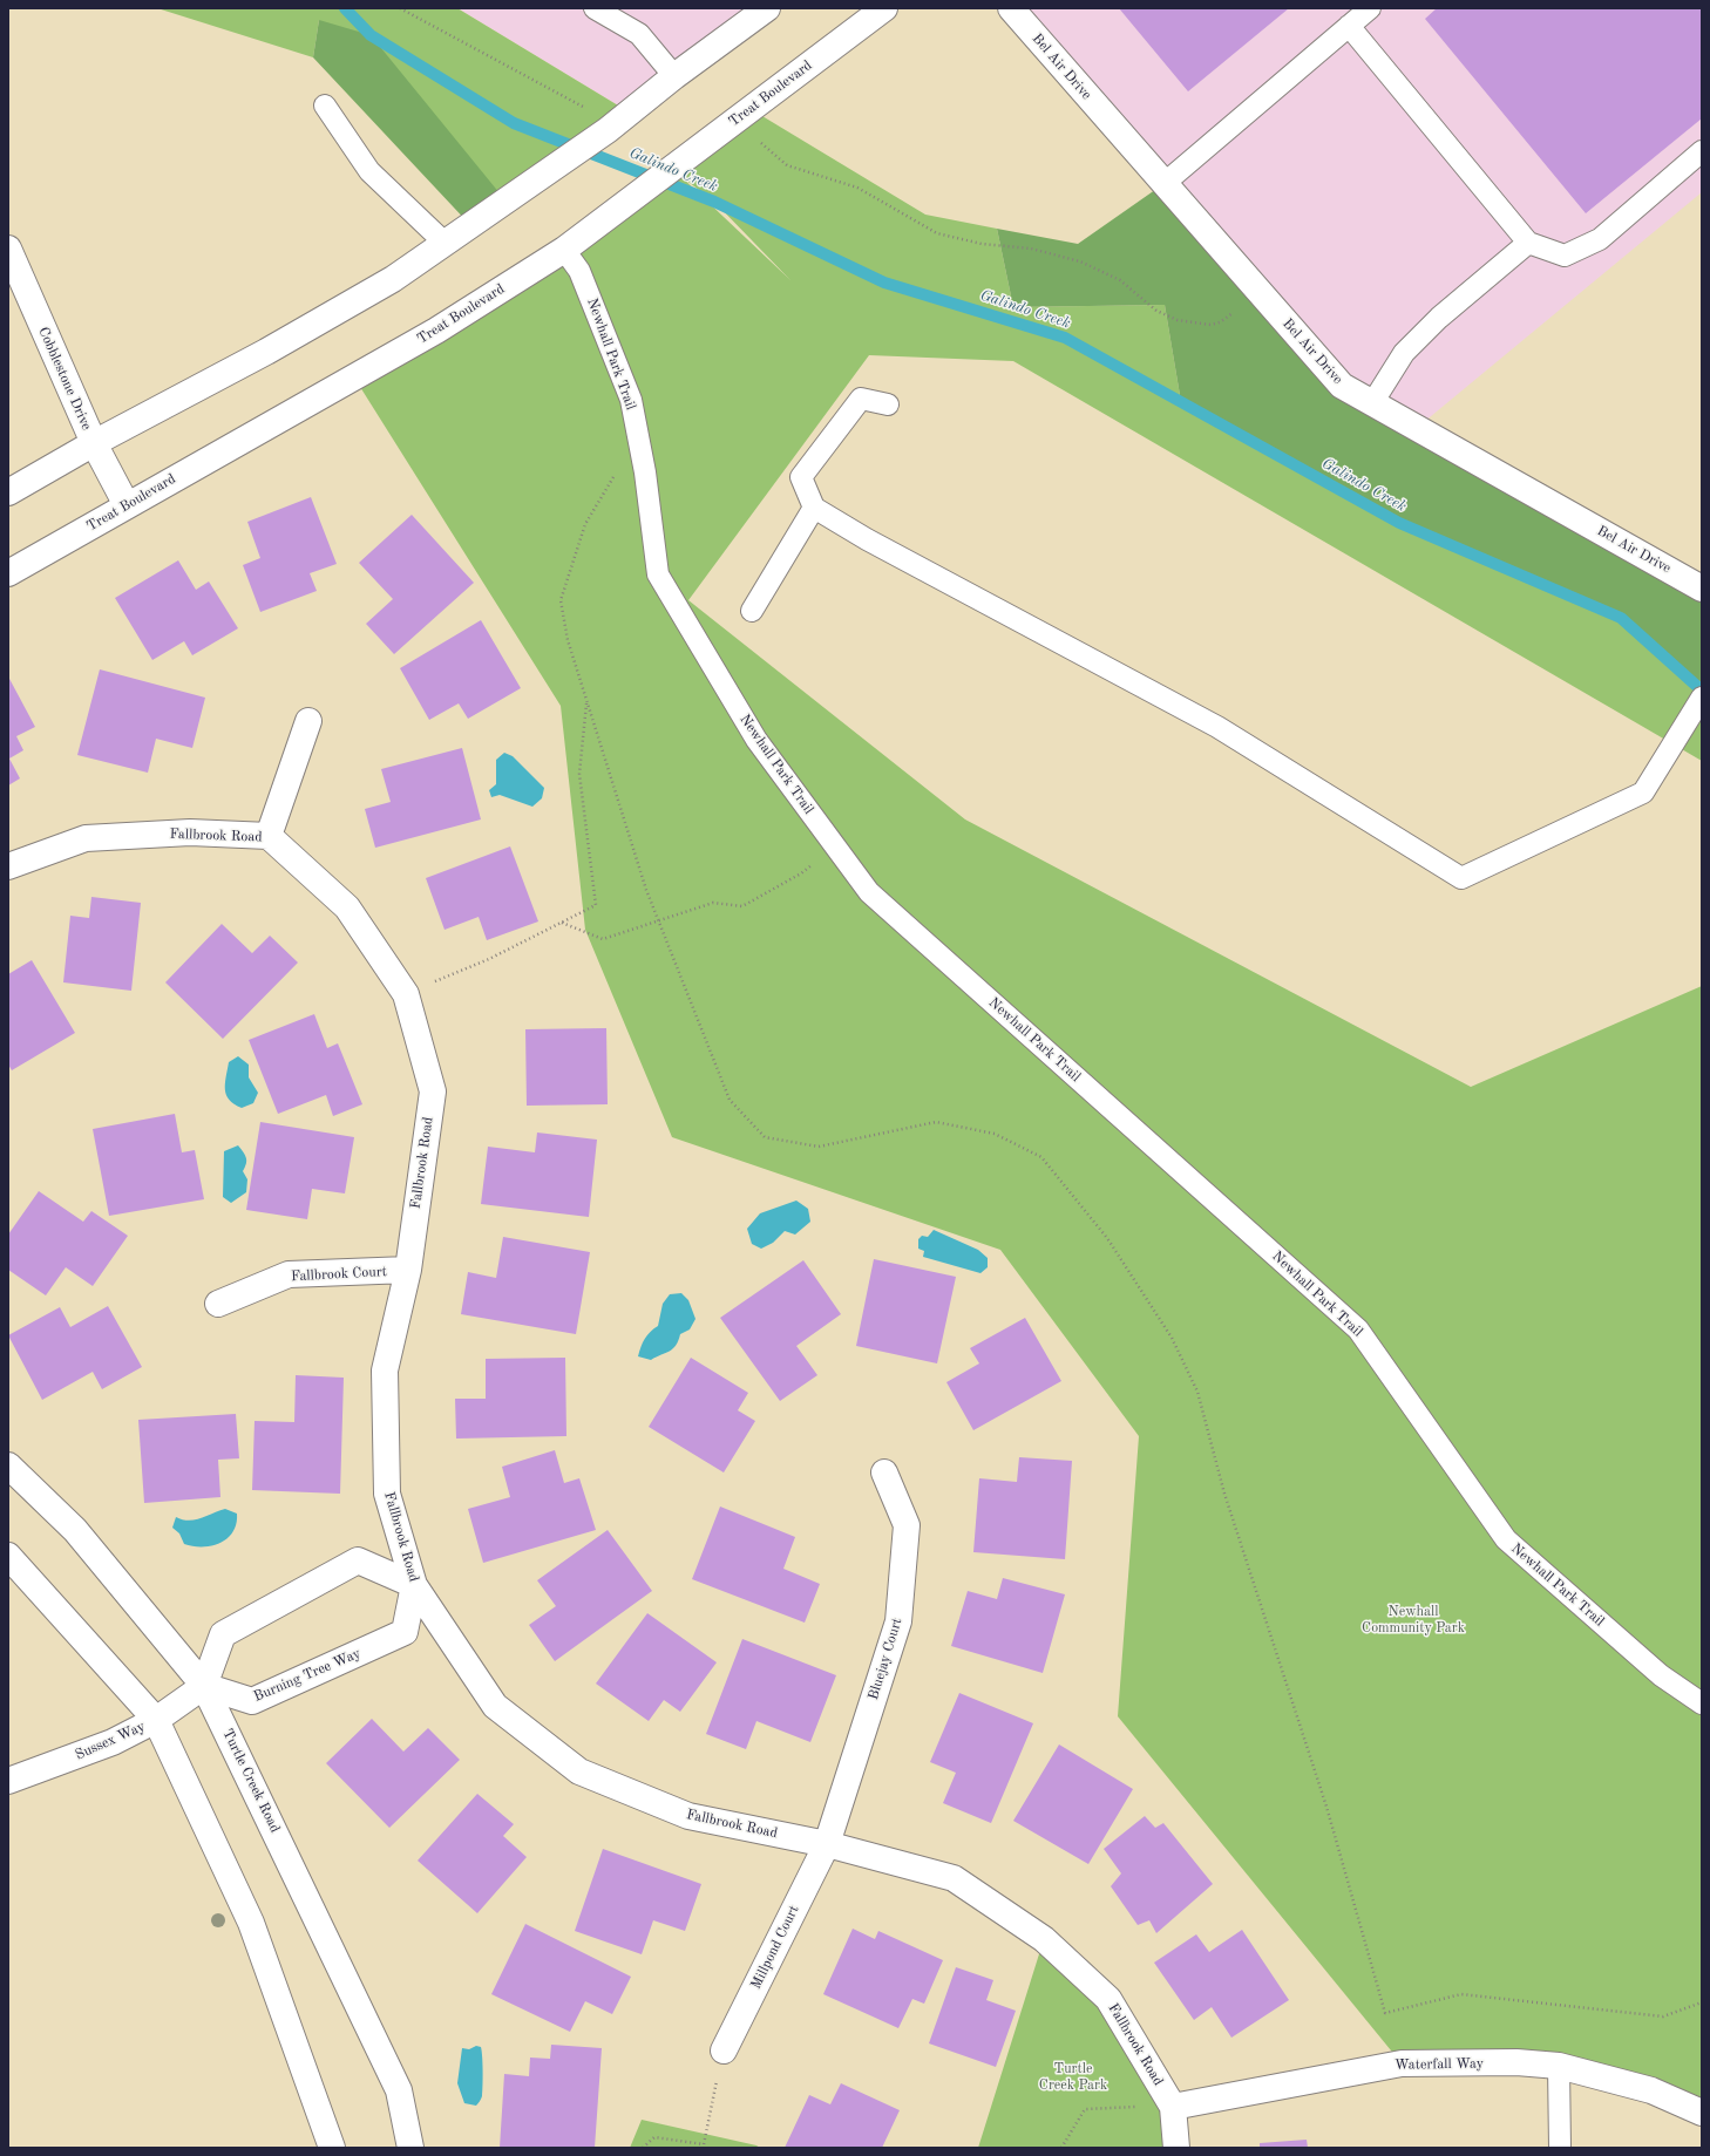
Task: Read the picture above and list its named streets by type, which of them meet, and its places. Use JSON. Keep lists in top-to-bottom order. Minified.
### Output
{"streets":{"street":["Bel Air Drive","Treat Boulevard","Cobblestone Drive","Fallbrook Road","Fallbrook Court","Bluejay Court","Burning Tree Way","Sussex Way","Turtle Creek Road","Millpond Court","Waterfall Way"],"lane":["Newhall Park Trail"]},"crossings":[["Treat Boulevard","Newhall Park Trail"],["Treat Boulevard","Cobblestone Drive"],["Fallbrook Road","Fallbrook Court"],["Fallbrook Road","Bluejay Court"],["Fallbrook Road","Burning Tree Way"],["Fallbrook Road","Millpond Court"],["Fallbrook Road","Waterfall Way"],["Bluejay Court","Millpond Court"],["Burning Tree Way","Sussex Way"],["Burning Tree Way","Turtle Creek Road"],["Sussex Way","Turtle Creek Road"]],"water":["Galindo Creek"],"parks":["Newhall Community Park","Turtle Creek Park"]}
